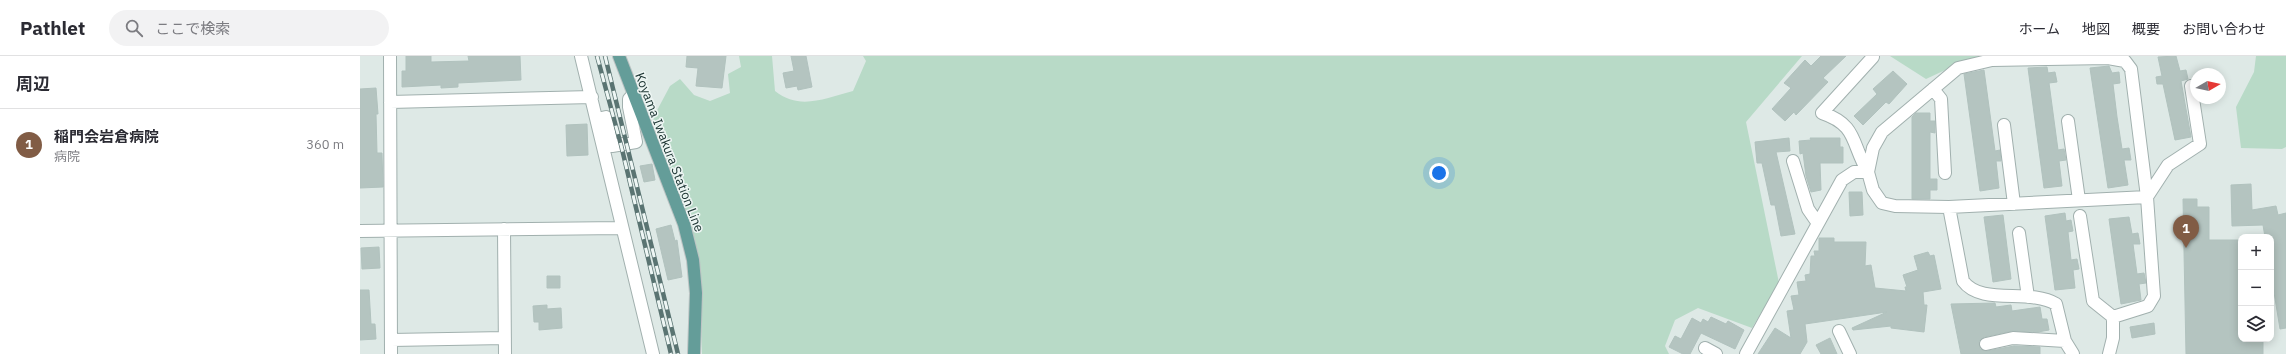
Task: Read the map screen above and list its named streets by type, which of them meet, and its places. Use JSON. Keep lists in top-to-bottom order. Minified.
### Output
{"streets":{"main road":["Koyama Iwakura Station Line"]},"north":"right","page":{"header":"Pathlet","search":"ここで検索","nav":["ホーム","地図","概要","お問い合わせ"],"heading":"周辺","list":[{"mark":"1","name":"稲門会岩倉病院","note":"病院","value":"360 m"}],"pins":"1","map_buttons":["+","−"]}}
